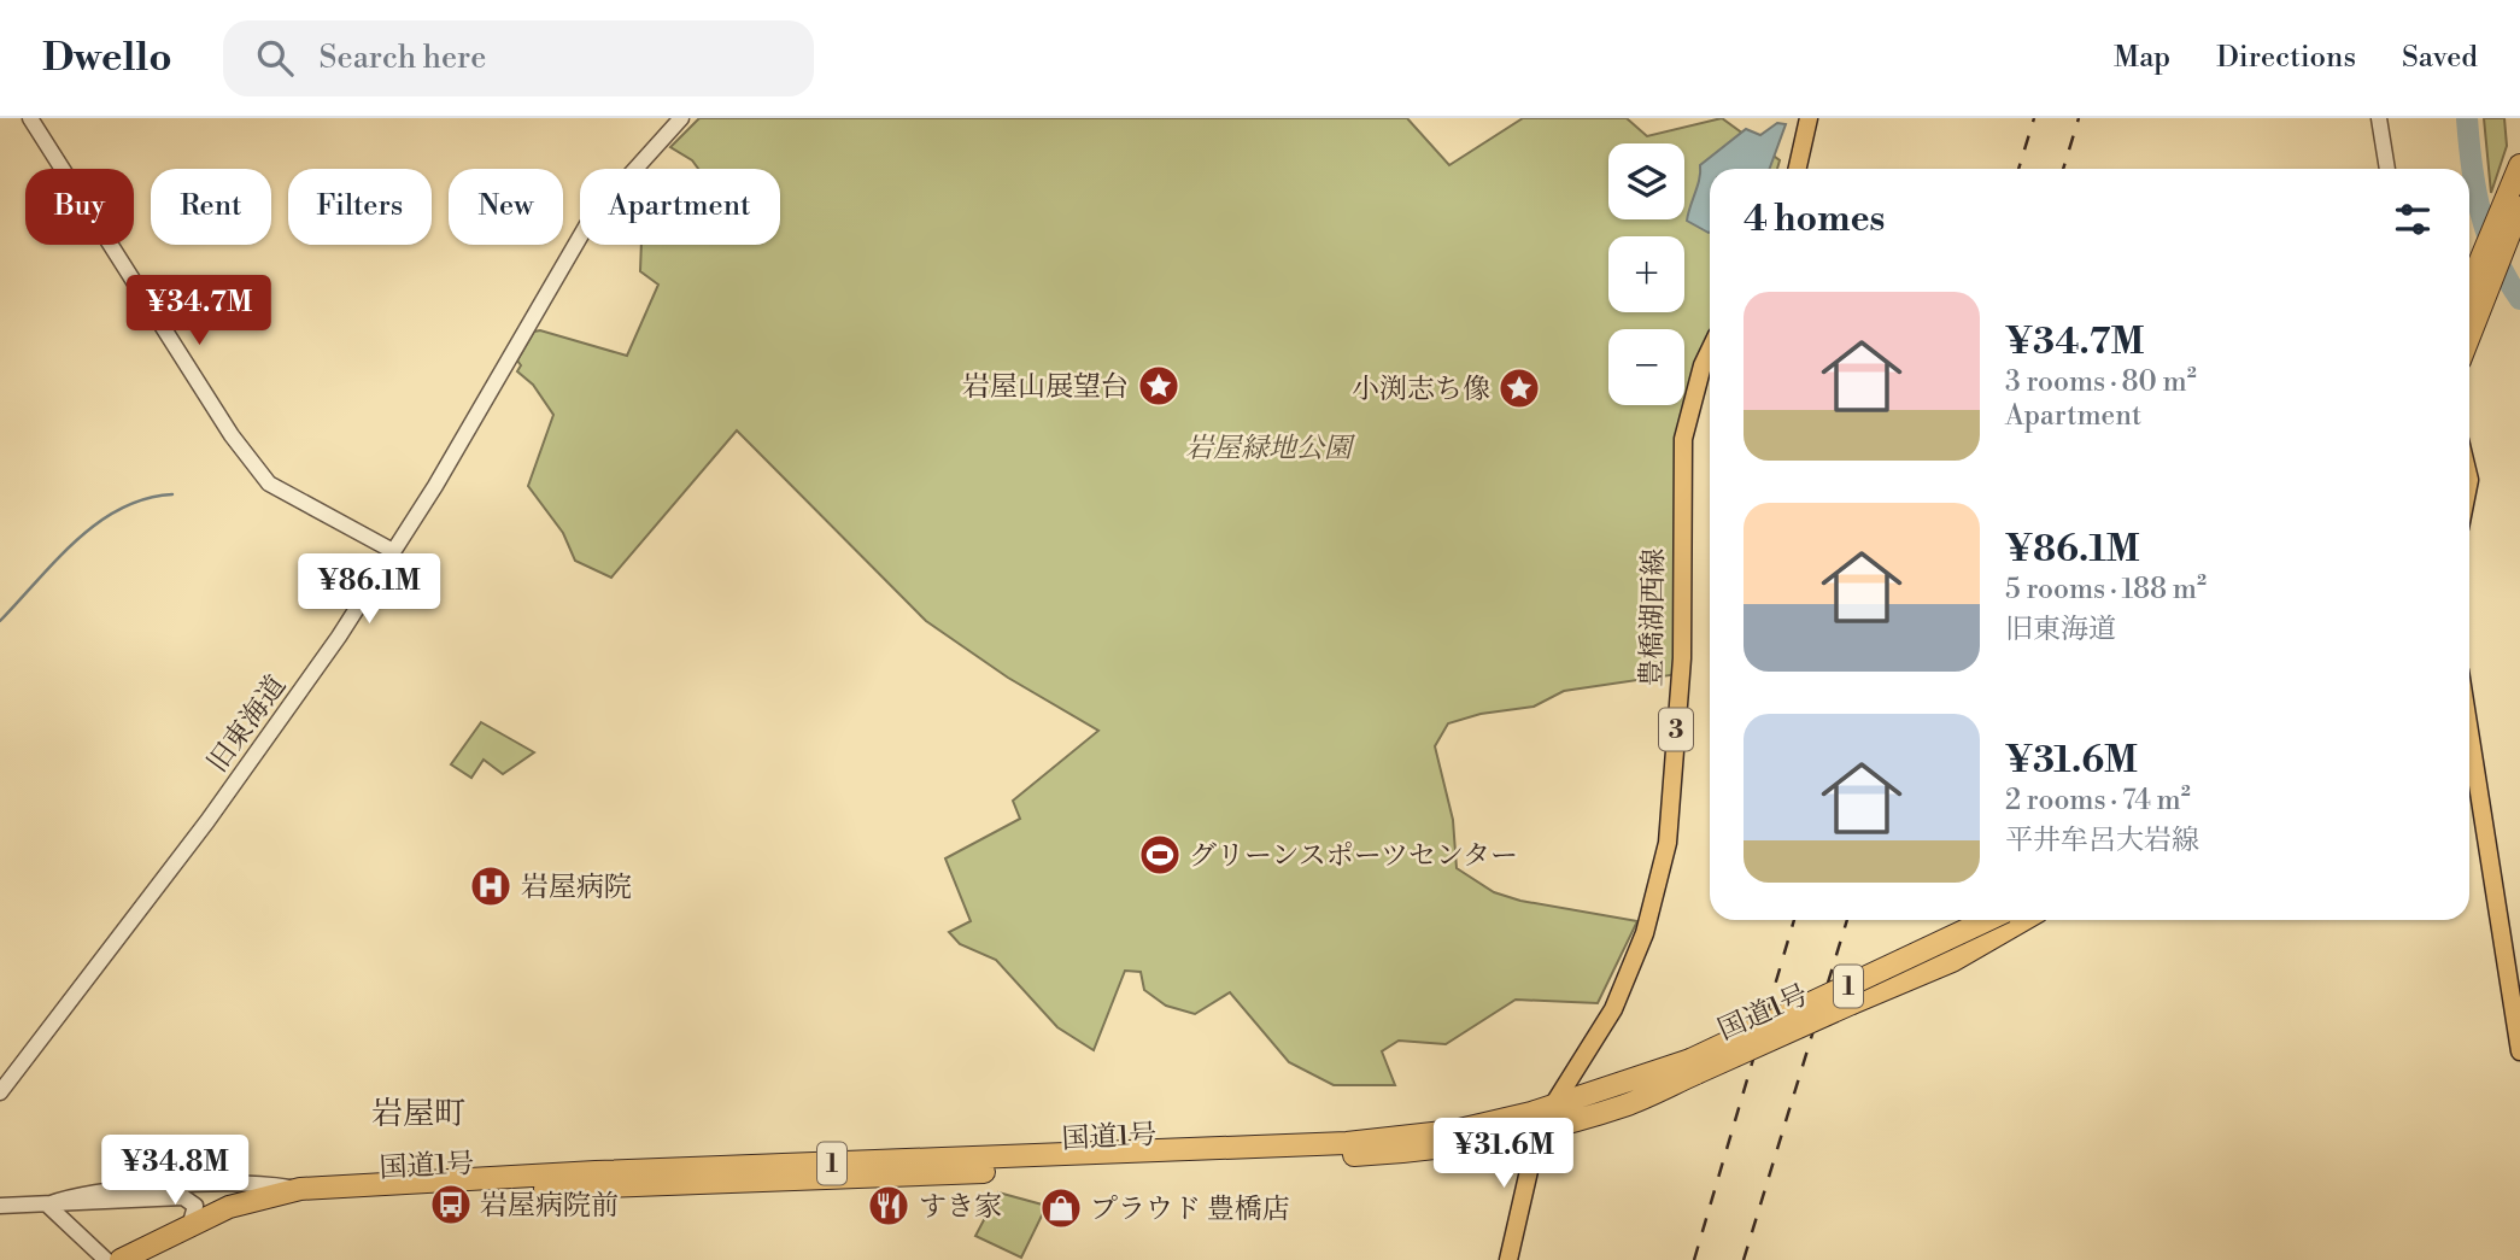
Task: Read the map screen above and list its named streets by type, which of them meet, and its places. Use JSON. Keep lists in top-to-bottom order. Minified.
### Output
{"streets":{"highway":["1","国道1号"],"main road":["豊橋湖西線","3"],"street":["旧東海道"]},"crossings":[["豊橋湖西線","国道1号"]],"districts":["岩屋町"],"parks":["岩屋緑地公園"],"places":{"place":["岩屋山展望台","小渕志ち像"],"sports":["グリーンスポーツセンター"],"hospital":["岩屋病院"],"bus stop":["岩屋病院前"],"restaurant":["すき家"],"shop":["プラウド 豊橋店"]},"page":{"header":"Dwello","search":"Search here","nav":["Map","Directions","Saved"],"map_buttons":["+","−"],"chip":["Buy","Rent","Filters","New","Apartment"],"heading":"4 homes","list":[{"name":"¥34.7M","note":"3 rooms · 80 m² · Apartment"},{"name":"¥86.1M","note":"5 rooms · 188 m² · 旧東海道"},{"name":"¥31.6M","note":"2 rooms · 74 m² · 平井牟呂大岩線"}],"price":["¥34.7M","¥86.1M","¥31.6M","¥34.8M"]}}
